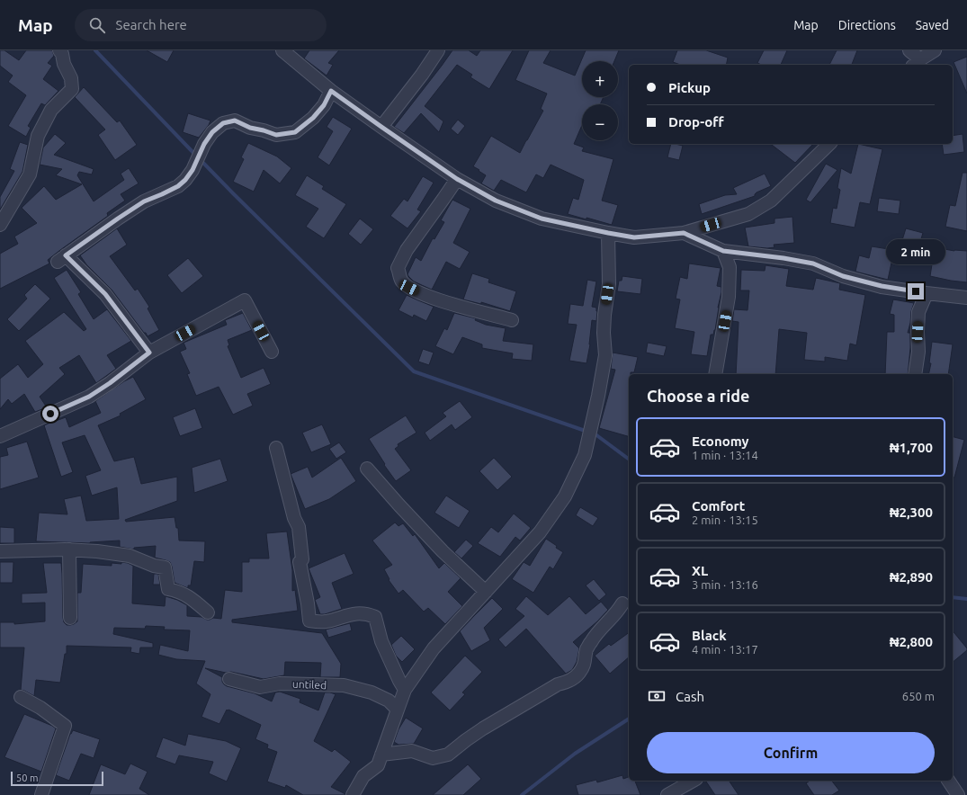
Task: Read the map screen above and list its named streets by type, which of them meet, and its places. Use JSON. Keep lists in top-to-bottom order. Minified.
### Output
{"streets":{"street":["untiled"]},"scale_bar":"50 m","page":{"header":"Map","search":"Search here","nav":["Map","Directions","Saved"],"map_buttons":["+","−"],"banner":["Pickup","Drop-off"],"bubble":"2 min","heading":"Choose a ride","list":[{"name":"Economy","note":"1 min · 13:14","value":"₦1,700"},{"name":"Comfort","note":"2 min · 13:15","value":"₦2,300"},{"name":"XL","note":"3 min · 13:16","value":"₦2,890"},{"name":"Black","note":"4 min · 13:17","value":"₦2,800"}],"pay":["Cash","650 m"],"buttons":"Confirm","scale":"50 m"}}
